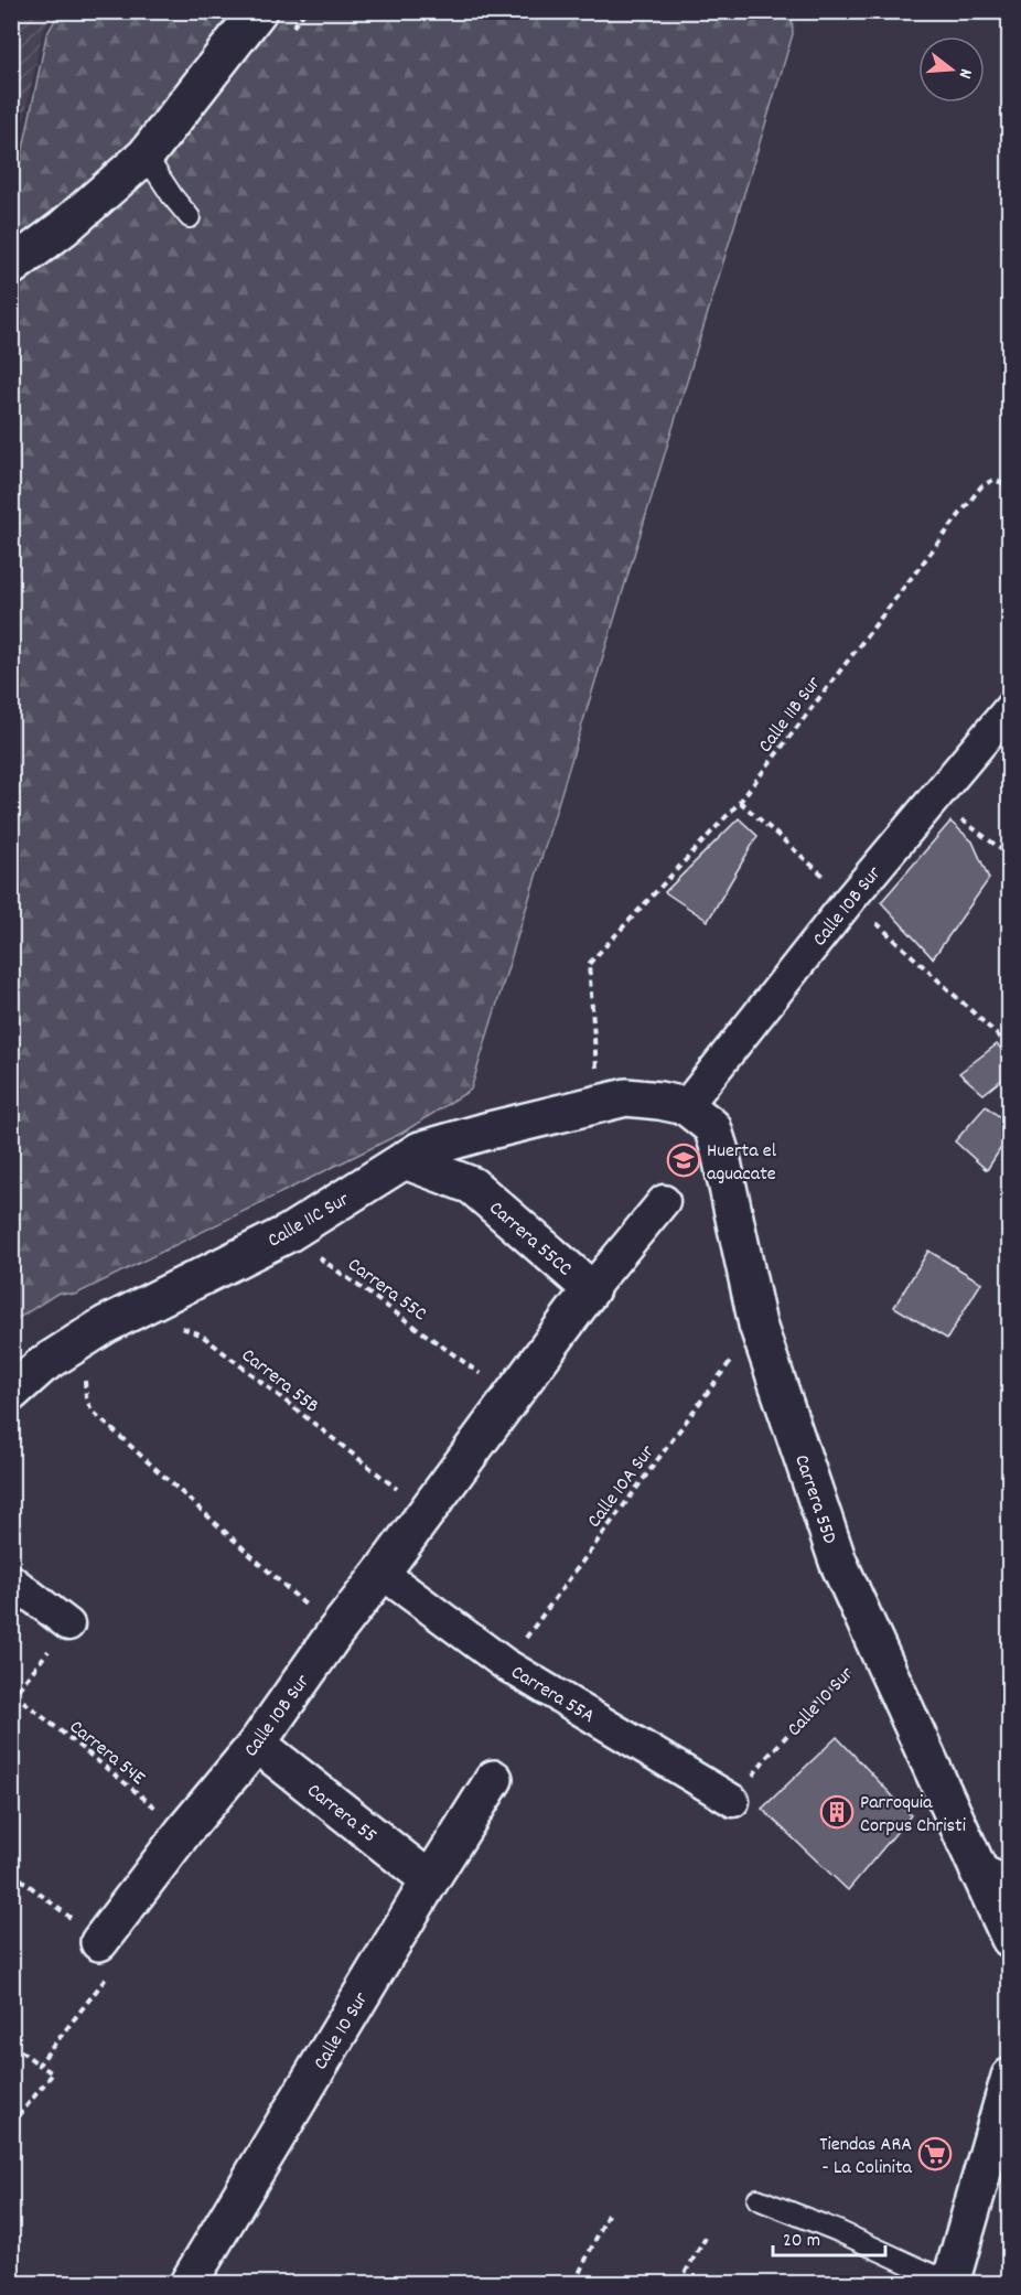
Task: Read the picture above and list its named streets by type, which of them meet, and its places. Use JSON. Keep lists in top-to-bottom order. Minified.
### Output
{"streets":{"street":["Calle 10B Sur","Calle 11C Sur","Carrera 55CC","Carrera 55D","Carrera 55A","Calle 10 Sur","Carrera 55"],"path":["Calle 11B Sur","Carrera 55C","Carrera 55B","Calle 10A Sur","Carrera 54E"]},"crossings":[["Calle 11B Sur","Calle 11C Sur"],["Calle 11B Sur","Carrera 55D"],["Calle 10B Sur","Carrera 55CC"],["Calle 10B Sur","Carrera 55C"],["Calle 10B Sur","Carrera 55B"],["Calle 10B Sur","Carrera 55D"],["Calle 10B Sur","Carrera 55A"],["Calle 10B Sur","Carrera 54E"],["Calle 10B Sur","Carrera 55"],["Calle 11C Sur","Carrera 55CC"],["Calle 11C Sur","Carrera 55D"],["Calle 10A Sur","Carrera 55D"],["Calle 10A Sur","Carrera 55A"],["Carrera 55D","Calle 10 Sur"],["Calle 10 Sur","Carrera 55"]],"places":{"school or university":["Huerta el aguacate"],"building":["Parroquia Corpus Christi"],"supermarket":["Tiendas ARA - La Colinita"]},"scale_bar":"20 m","north":"right"}
